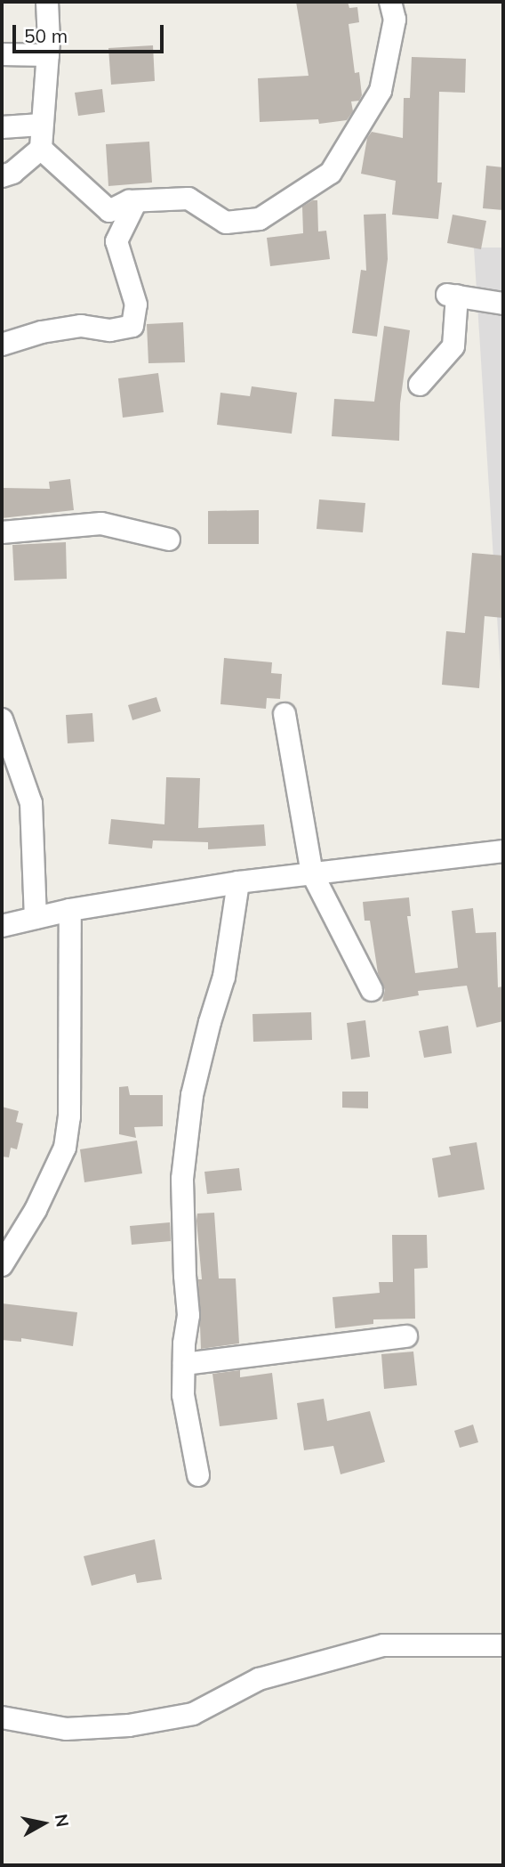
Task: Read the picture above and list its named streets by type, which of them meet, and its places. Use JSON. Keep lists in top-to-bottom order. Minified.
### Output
{"scale_bar":"50 m","north":"right"}
